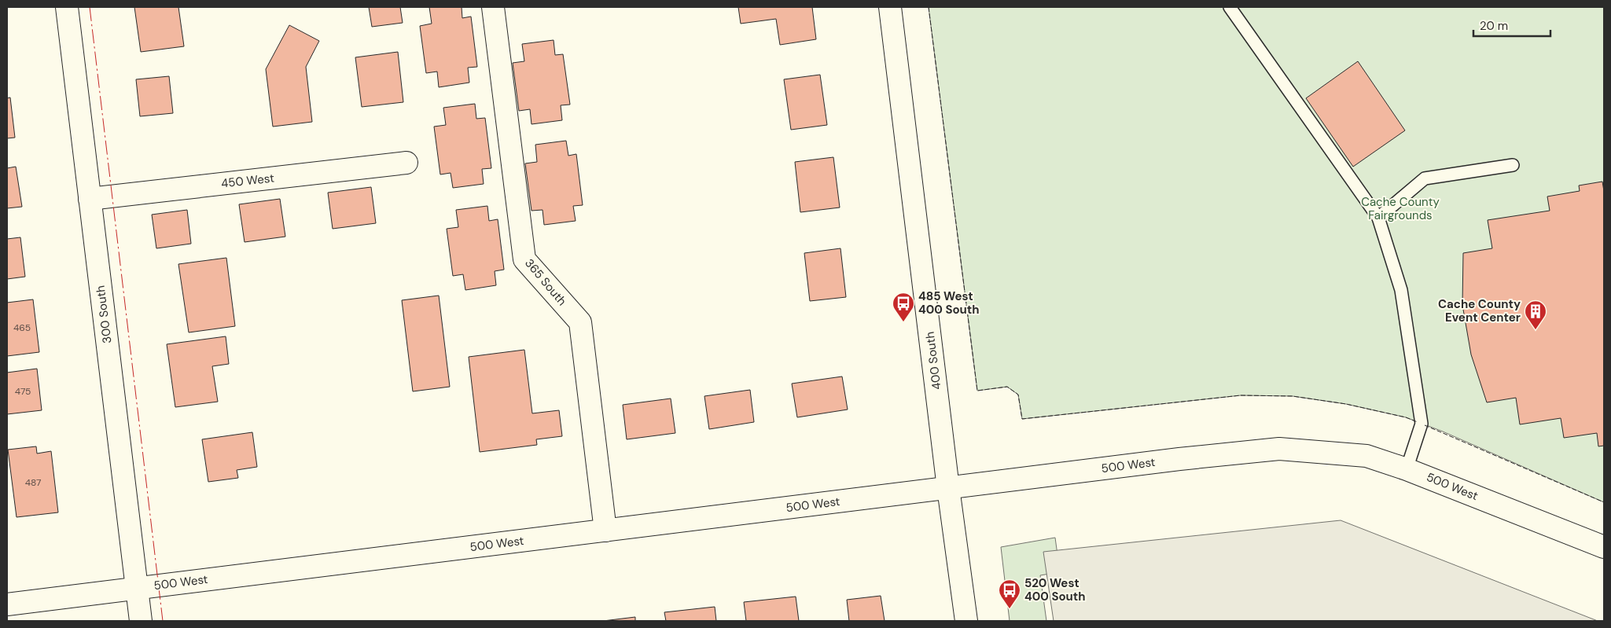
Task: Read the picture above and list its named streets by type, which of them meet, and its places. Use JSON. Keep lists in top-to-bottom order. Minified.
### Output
{"streets":{"street":["450 West","365 South","300 South","400 South","500 West"]},"crossings":[["450 West","300 South"],["365 South","500 West"],["300 South","500 West"],["400 South","500 West"]],"parks":["Cache County Fairgrounds"],"places":{"bus stop":["485 West 400 South","520 West 400 South"],"building":["Cache County Event Center"]},"house_numbers":["465","475","487"],"scale_bar":"20 m"}
